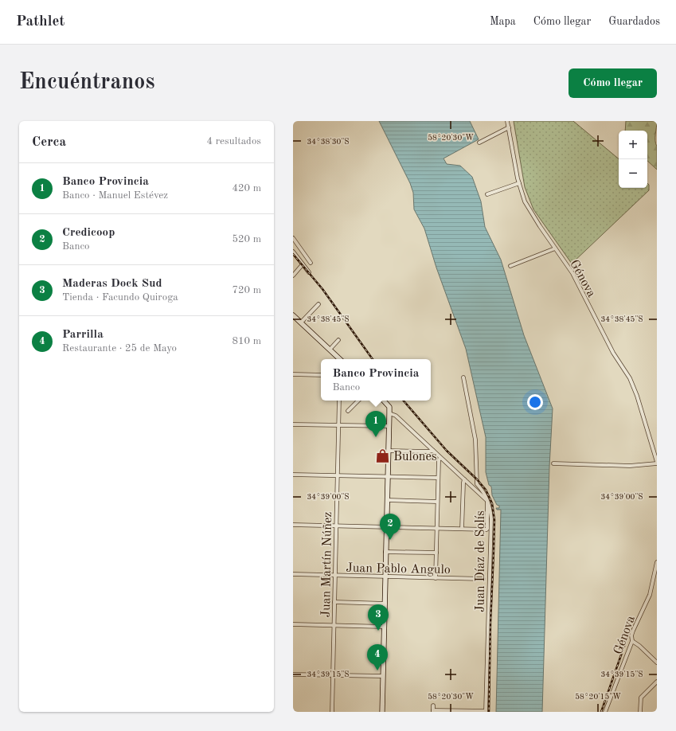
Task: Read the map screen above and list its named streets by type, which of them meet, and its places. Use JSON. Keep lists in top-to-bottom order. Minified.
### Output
{"streets":{"street":["Génova","Juan Díaz de Solís","Juan Martín Núñez","Juan Pablo Angulo"]},"crossings":[["Juan Martín Núñez","Juan Pablo Angulo"]],"places":{"shop":["Bulones"]},"page":{"header":"Pathlet","nav":["Mapa","Cómo llegar","Guardados"],"buttons":"Cómo llegar","title":"Encuéntranos","heading":["Cerca","4 resultados"],"map_buttons":["+","−"],"list":[{"mark":"1","name":"Banco Provincia","note":"Banco · Manuel Estévez","value":"420 m"},{"mark":"2","name":"Credicoop","note":"Banco","value":"520 m"},{"mark":"3","name":"Maderas Dock Sud","note":"Tienda · Facundo Quiroga","value":"720 m"},{"mark":"4","name":"Parrilla","note":"Restaurante · 25 de Mayo","value":"810 m"}],"popup":["Banco Provincia","Banco"],"pins":["1","2","3","4"]},"coordinates":["58°20'30\"W","34°38'30\"S","34°38'45\"S","34°39'00\"S","34°39'15\"S","58°20'15\"W"]}
